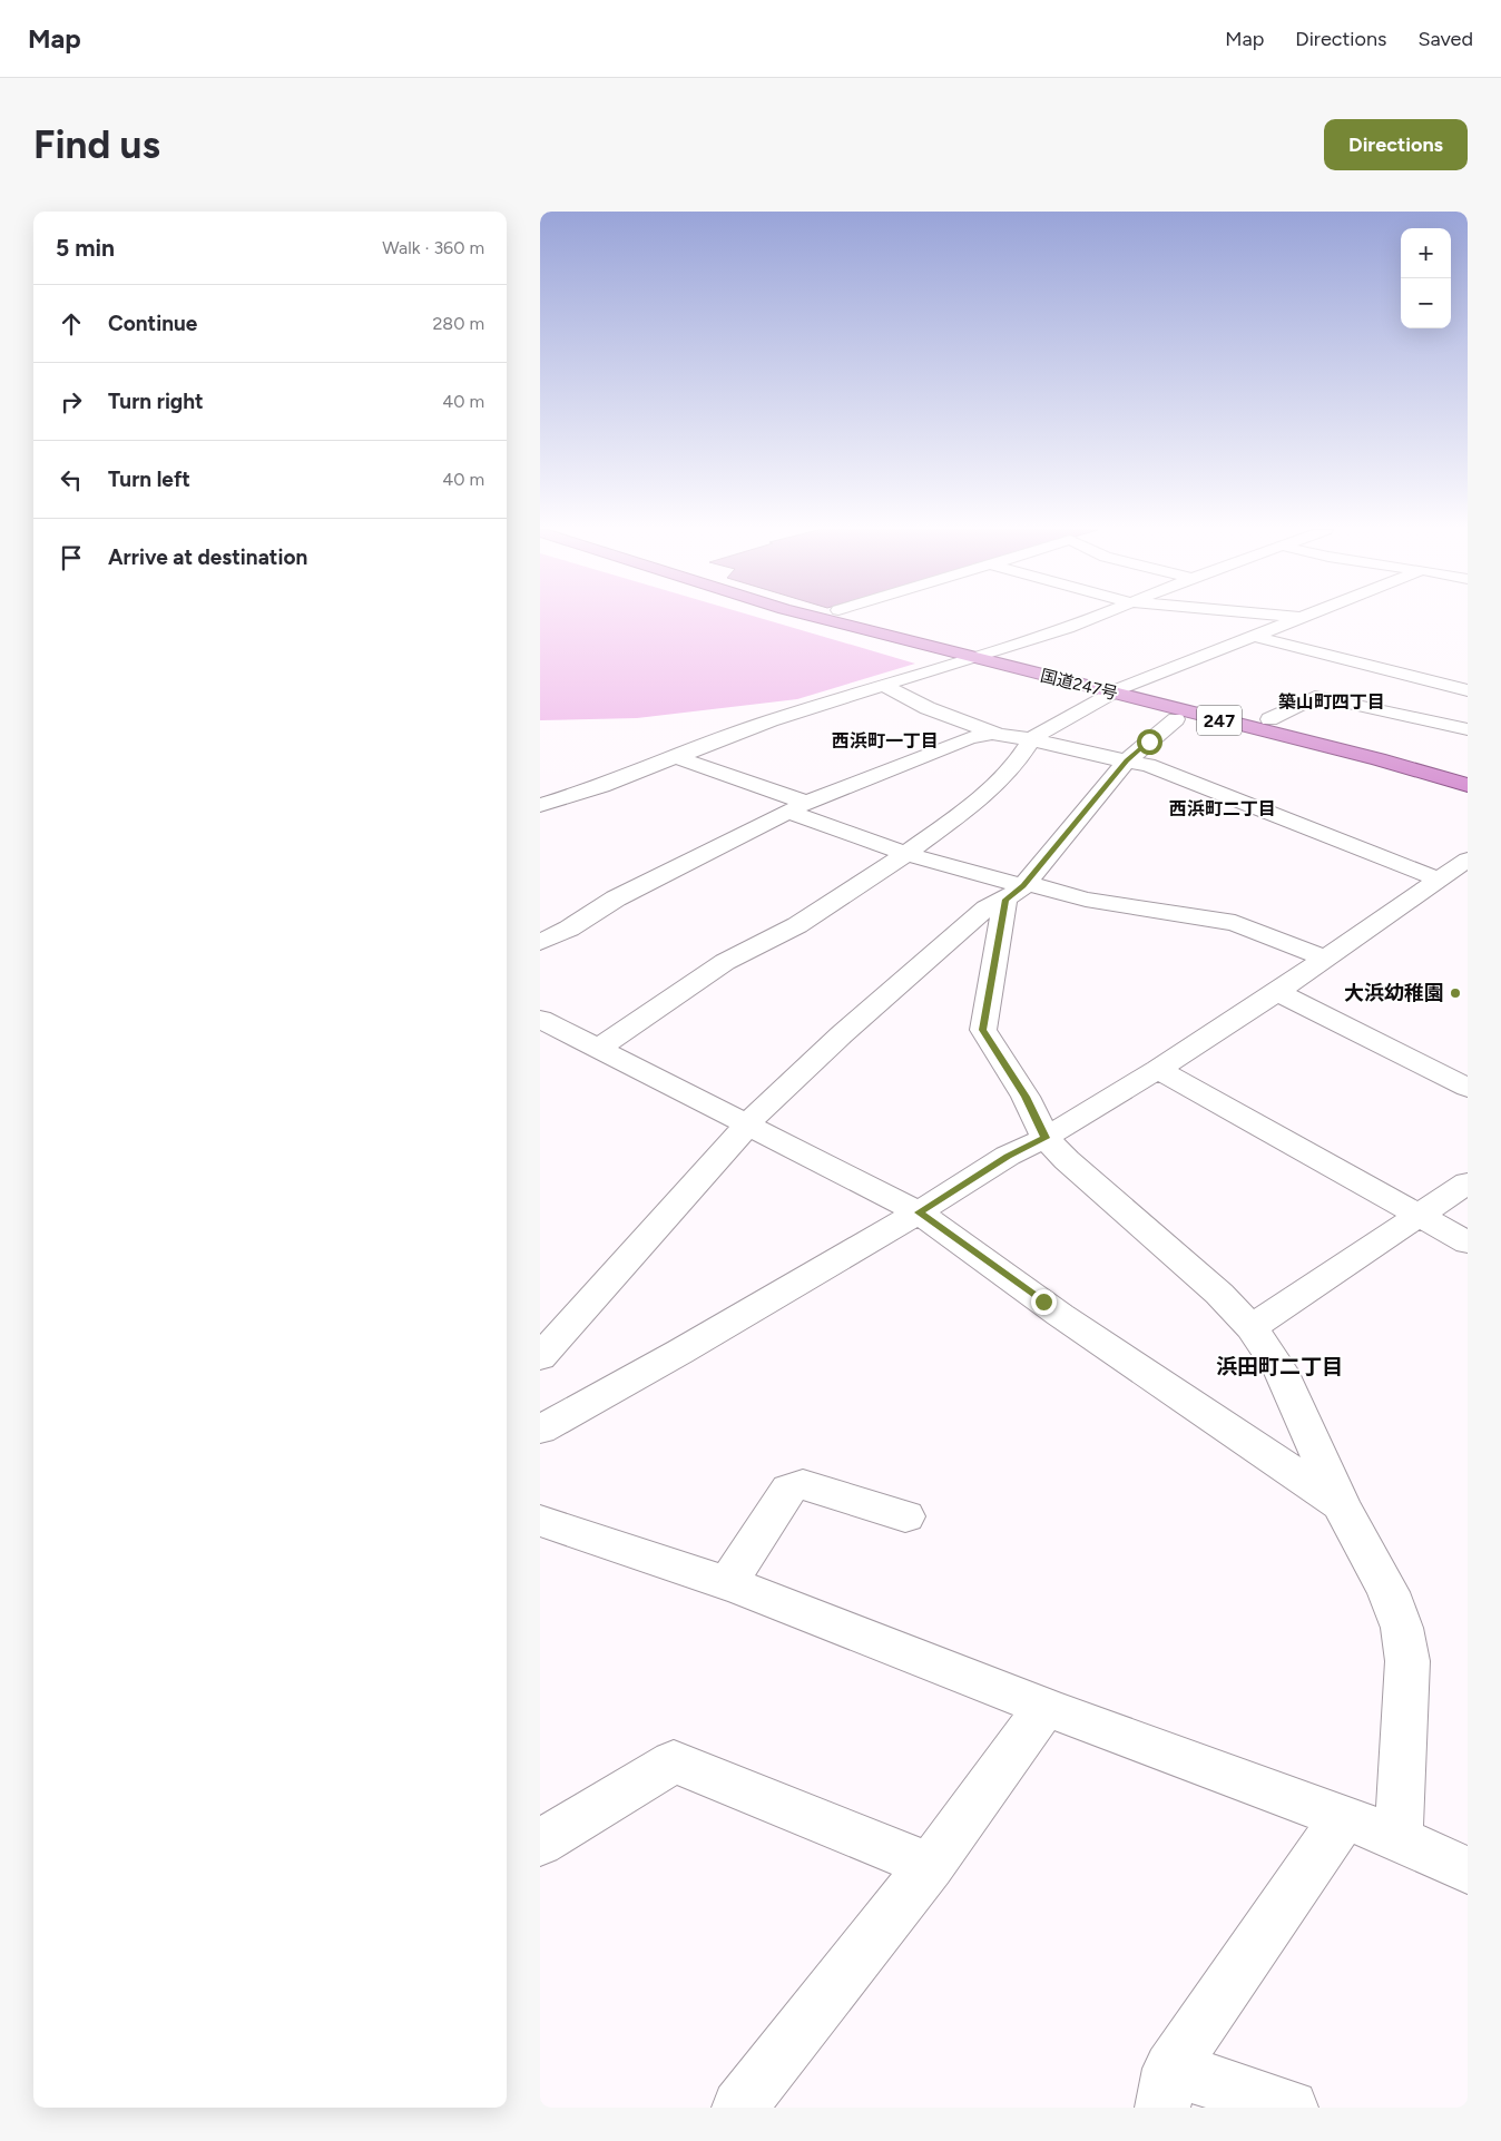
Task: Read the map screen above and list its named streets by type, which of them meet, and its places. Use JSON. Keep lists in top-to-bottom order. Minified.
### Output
{"streets":{"highway":["国道247号","247"]},"districts":["築山町四丁目","西浜町一丁目","西浜町二丁目","浜田町二丁目"],"places":["大浜幼稚園"],"page":{"header":"Map","nav":["Map","Directions","Saved"],"buttons":"Directions","title":"Find us","heading":["5 min","Walk · 360 m"],"map_buttons":["+","−"],"list":[["Continue","280 m"],["Turn right","40 m"],["Turn left","40 m"],"Arrive at destination"]}}
